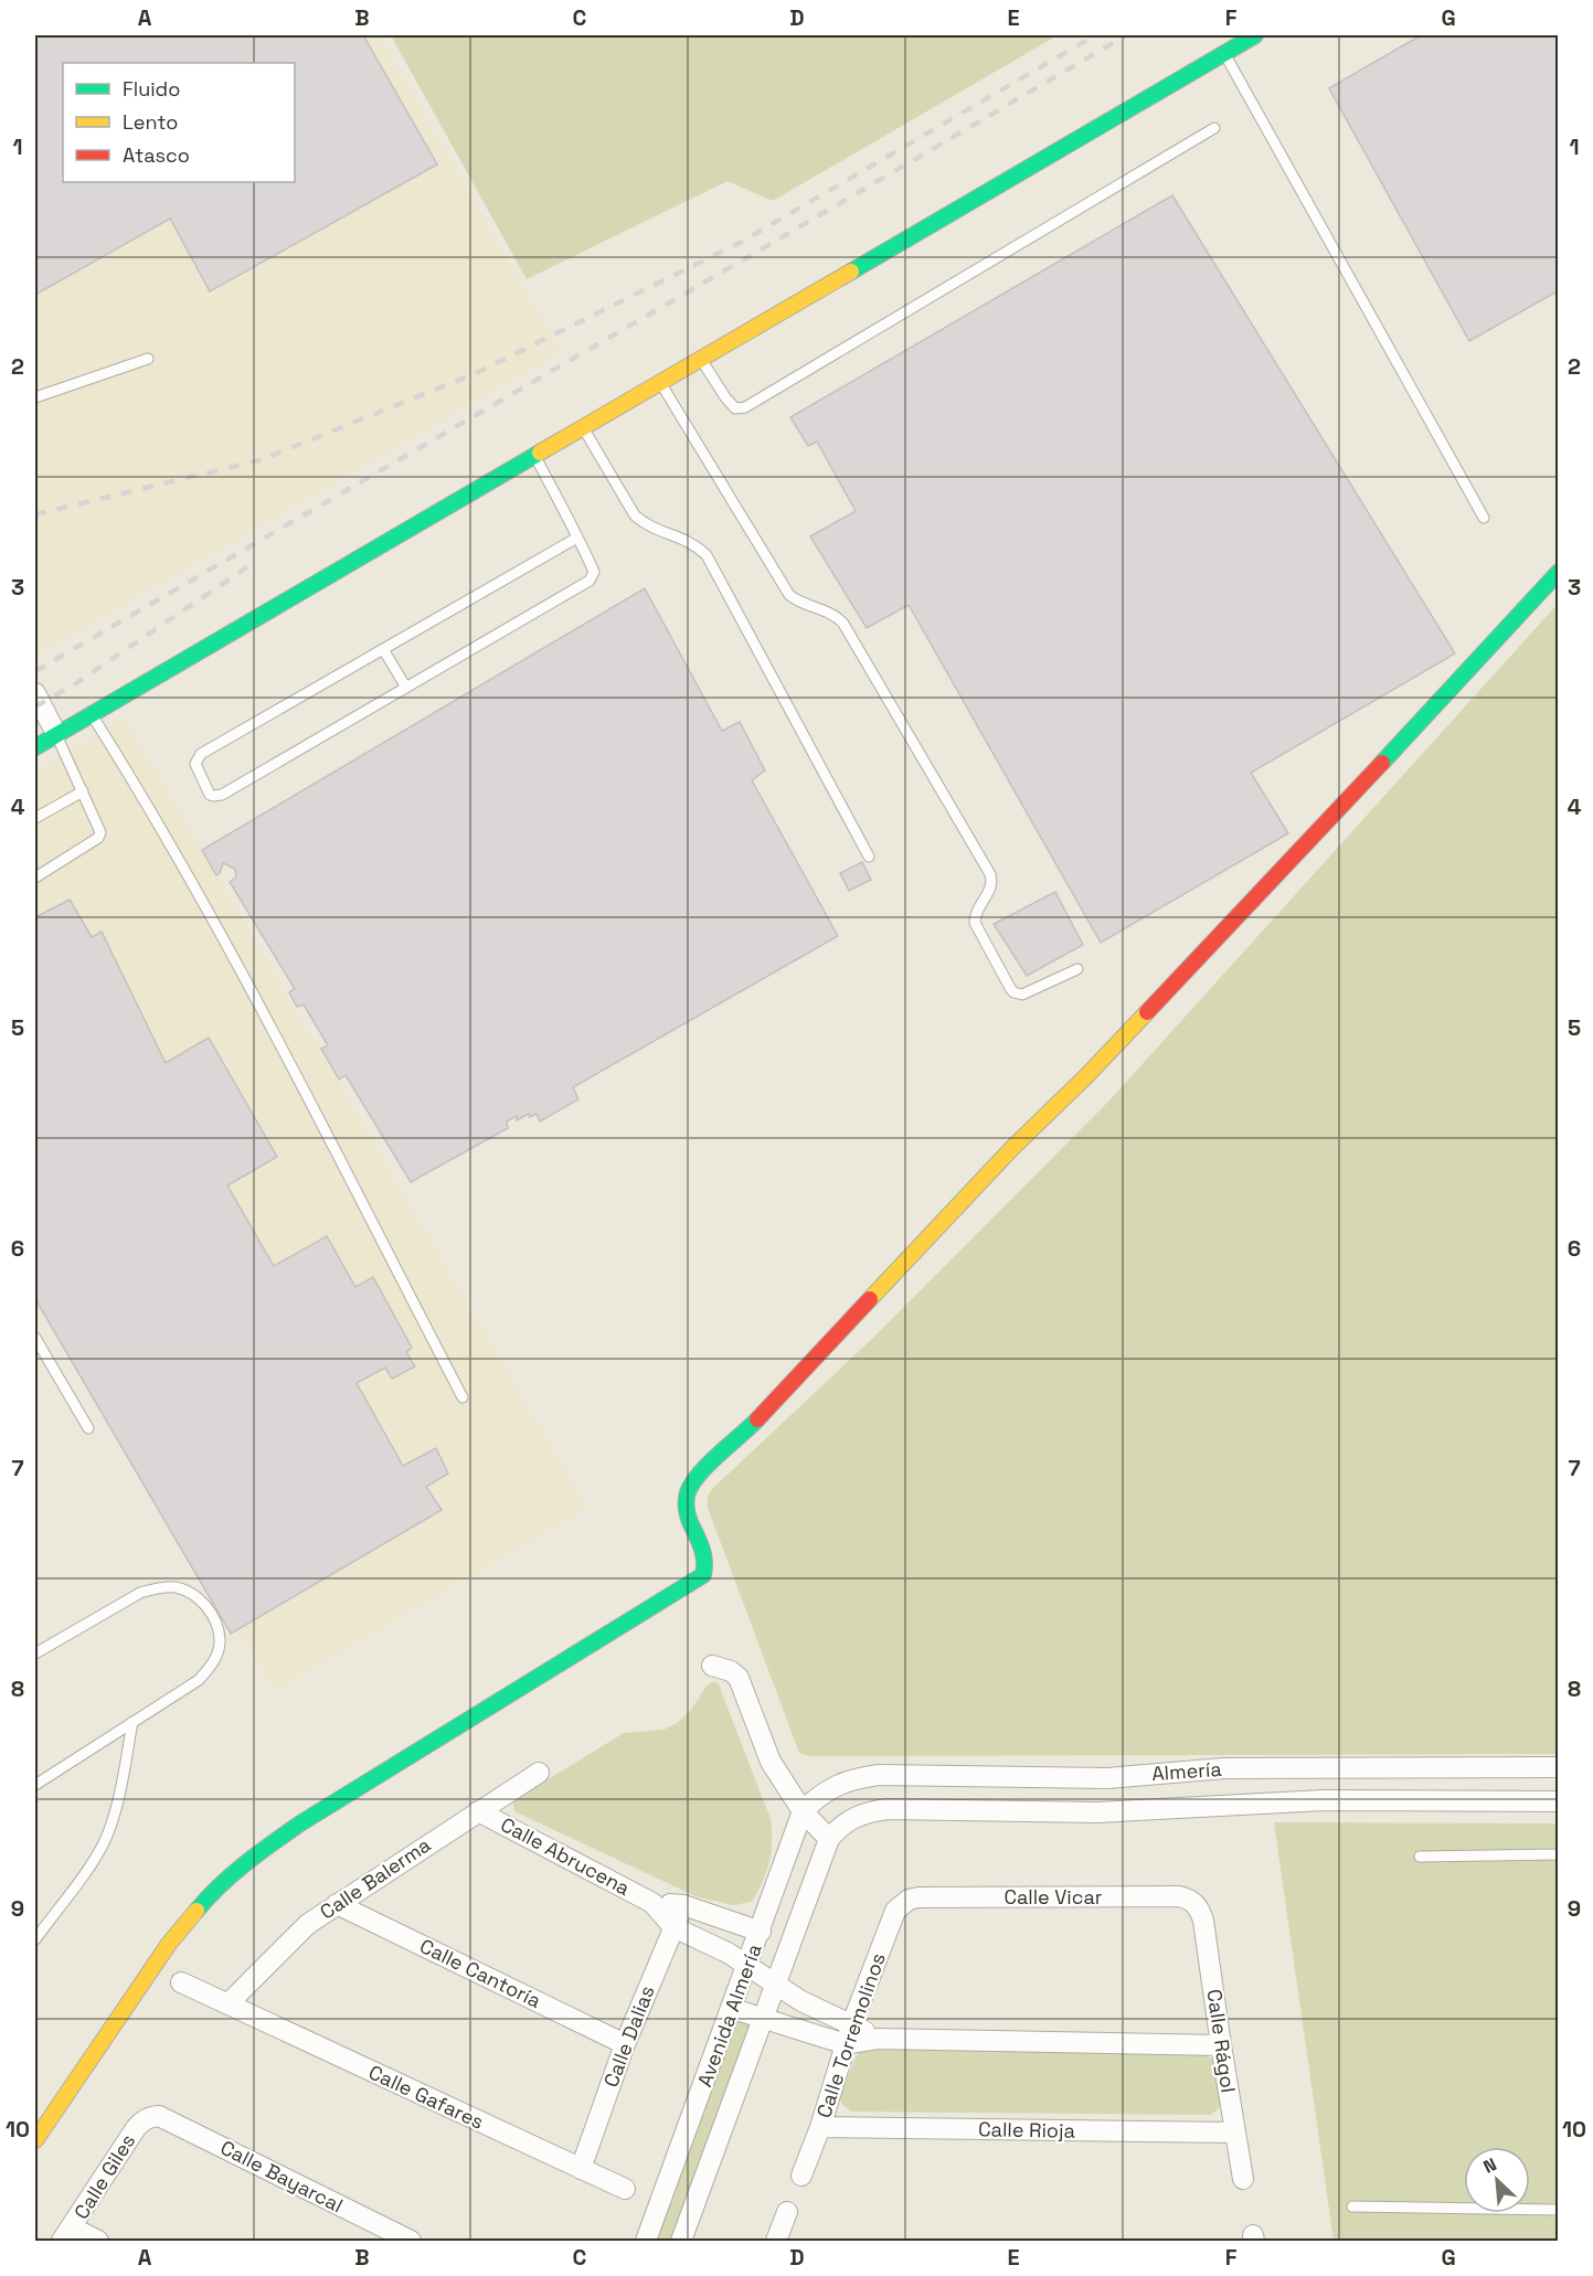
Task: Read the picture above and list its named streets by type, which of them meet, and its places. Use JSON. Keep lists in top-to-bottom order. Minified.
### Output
{"streets":{"street":["Almería","Calle Abrucena","Calle Balerma","Calle Vicar","Calle Cantoría","Avenida Almería","Calle Torremolinos","Calle Dalias","Calle Rágol","Calle Gafares","Calle Rioja","Calle Giles","Calle Bayarcal"]},"crossings":[["Almería","Avenida Almería"],["Calle Abrucena","Calle Balerma"],["Calle Abrucena","Avenida Almería"],["Calle Abrucena","Calle Dalias"],["Calle Balerma","Calle Cantoría"],["Calle Balerma","Calle Gafares"],["Calle Vicar","Calle Torremolinos"],["Calle Vicar","Calle Rágol"],["Calle Cantoría","Calle Dalias"],["Calle Torremolinos","Calle Rioja"],["Calle Dalias","Calle Gafares"],["Calle Rágol","Calle Rioja"],["Calle Giles","Calle Bayarcal"]],"legend":["Fluido","Lento","Atasco"],"north":"top left","grid":{"columns":["A","B","C","D","E","F","G"],"rows":["1","2","3","4","5","6","7","8","9","10"]}}
